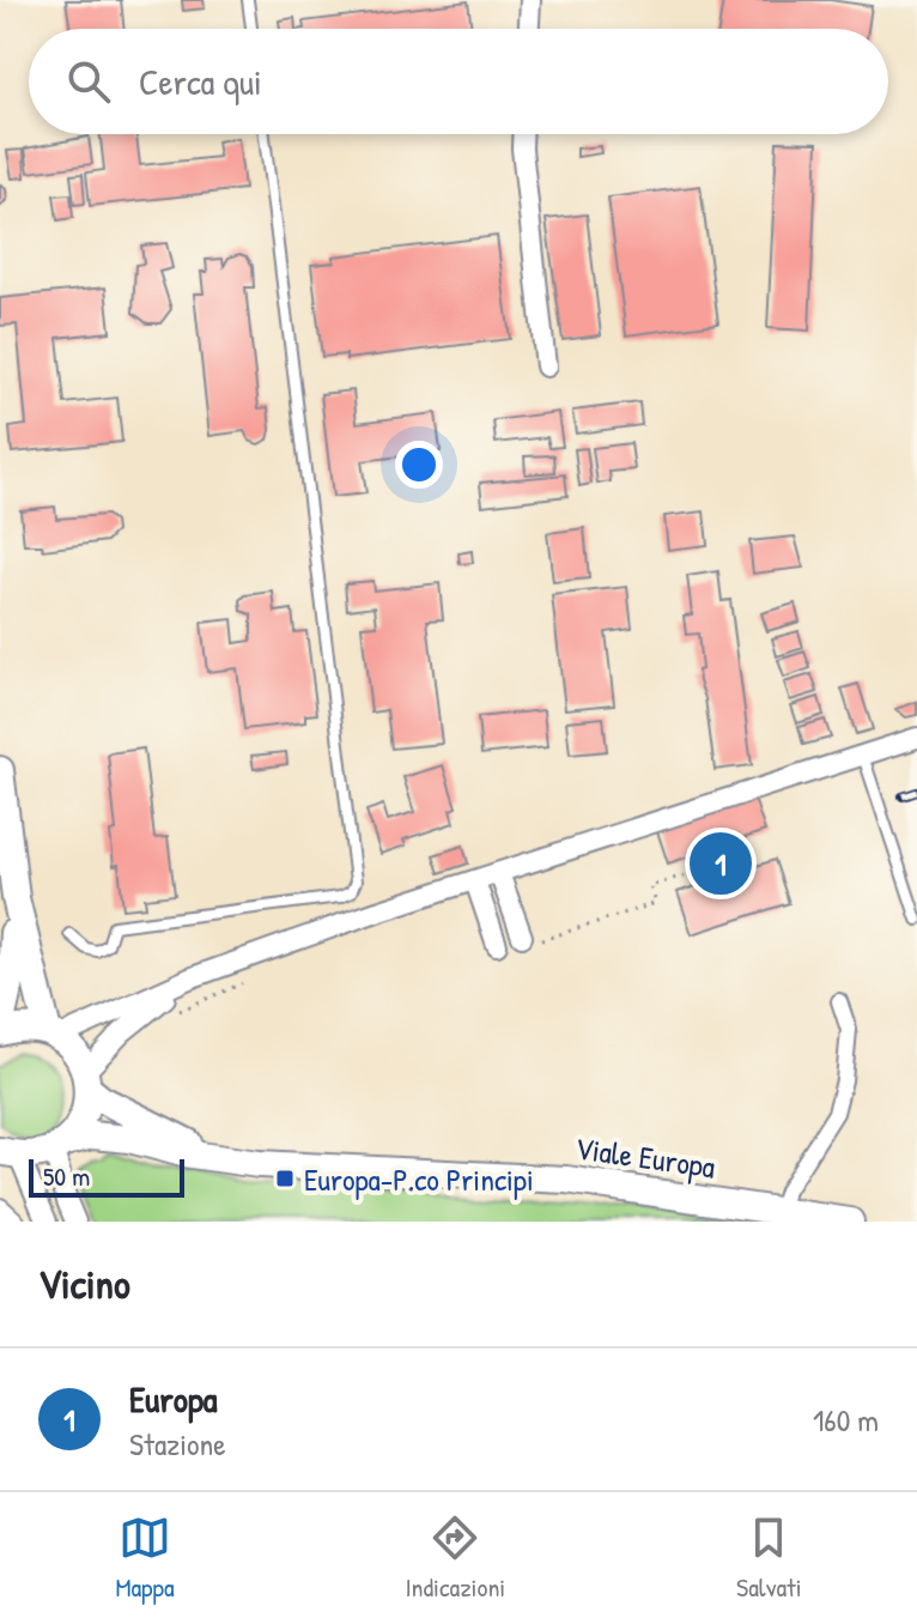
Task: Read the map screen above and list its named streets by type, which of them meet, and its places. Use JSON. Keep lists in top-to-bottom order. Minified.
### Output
{"streets":{"main road":["Viale Europa"]},"places":{"transit":["Europa-P.co Principi"]},"scale_bar":"50 m","page":{"search":"Cerca qui","pins":"1","scale":"50 m","heading":"Vicino","list":[{"mark":"1","name":"Europa","note":"Stazione","value":"160 m"}],"nav":["Mappa","Indicazioni","Salvati"]}}
